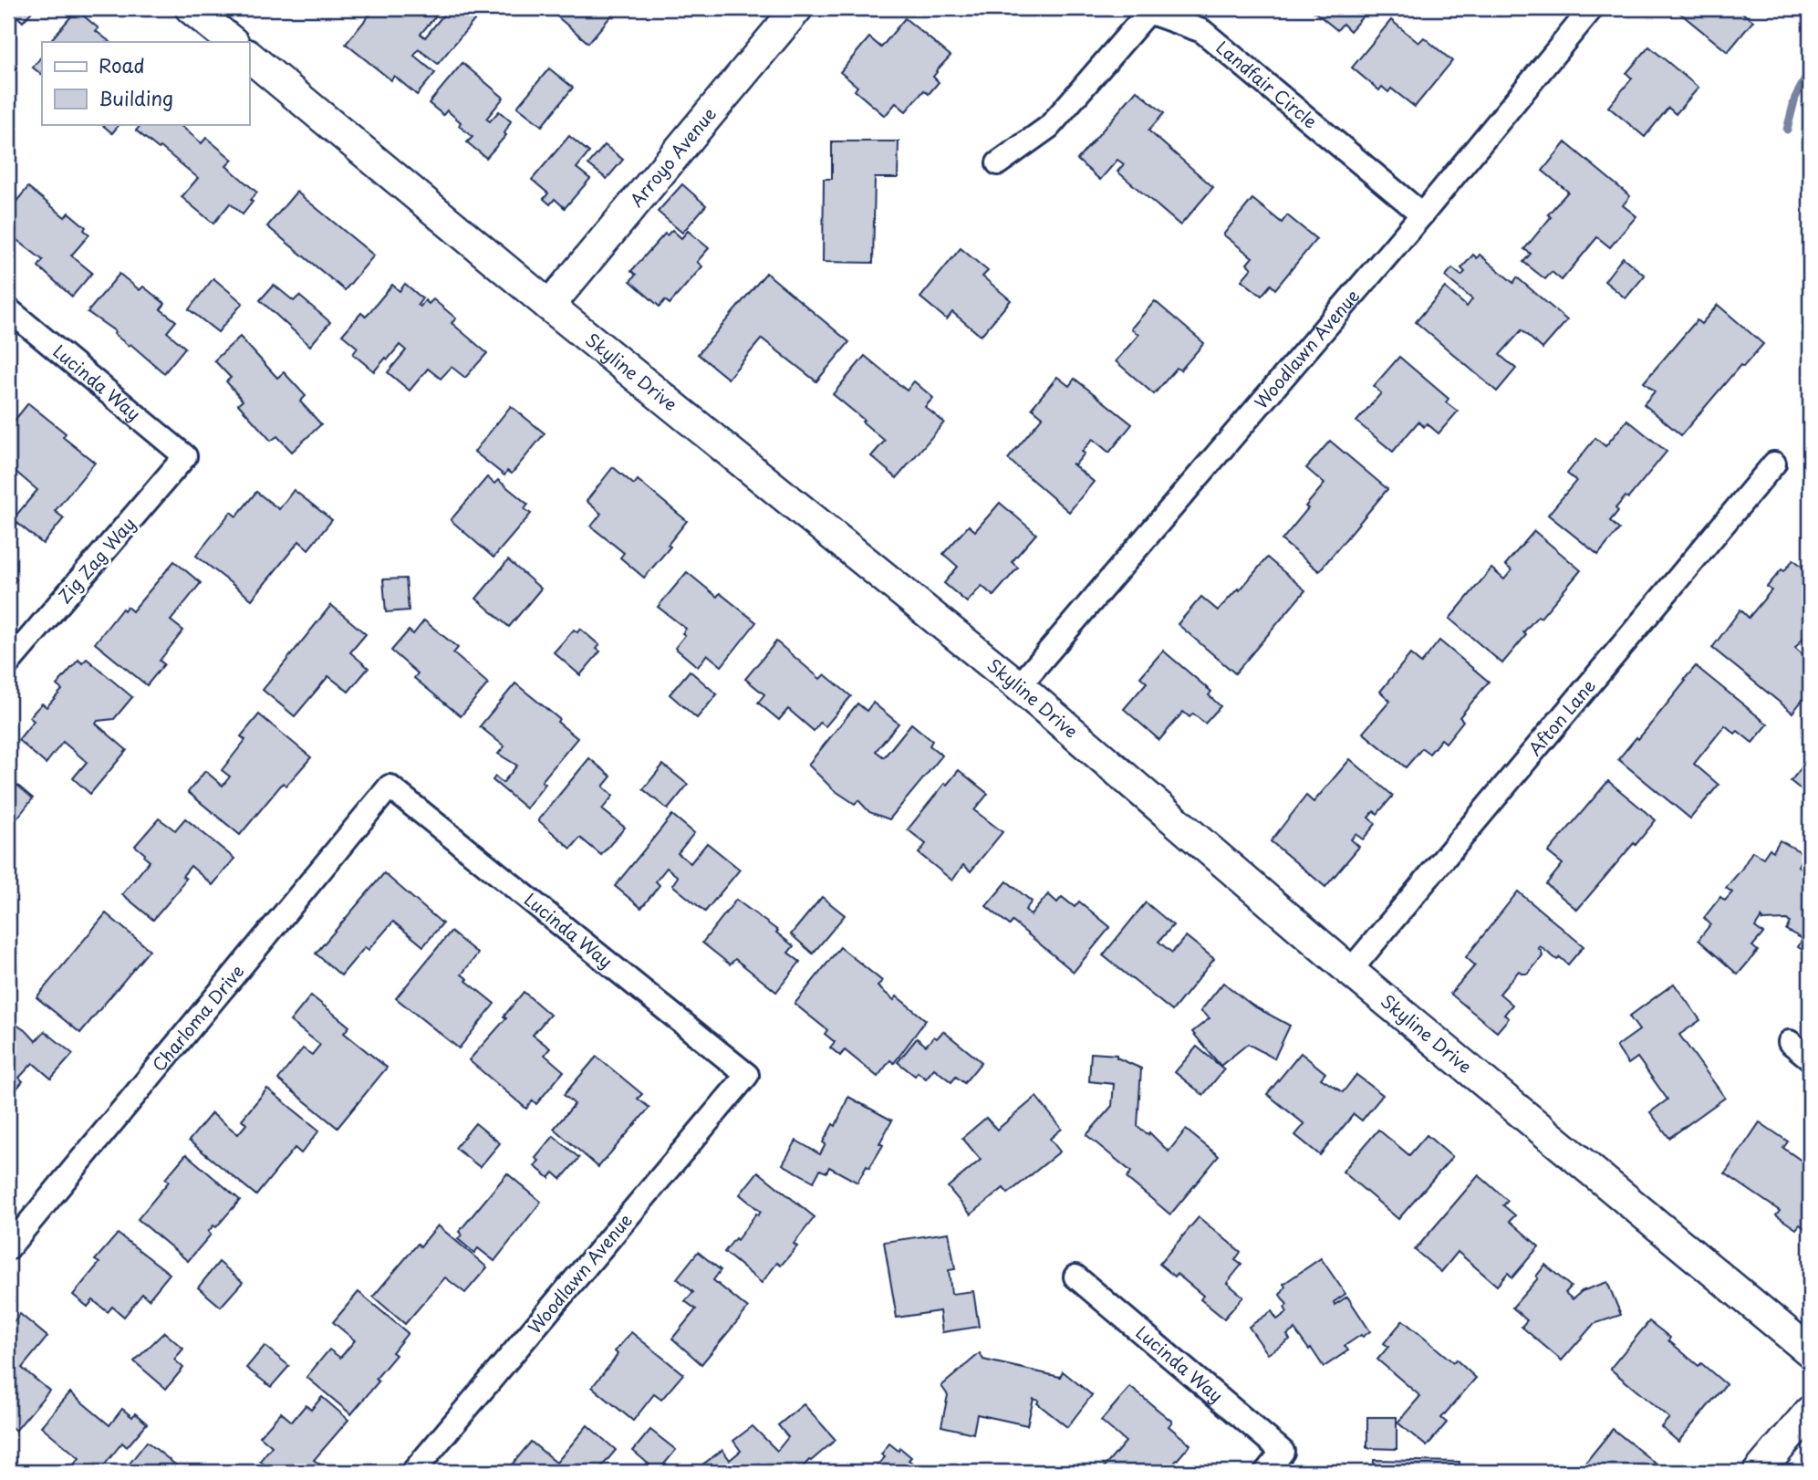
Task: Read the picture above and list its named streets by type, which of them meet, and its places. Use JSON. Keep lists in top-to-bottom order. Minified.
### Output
{"streets":{"street":["Landfair Circle","Arroyo Avenue","Woodlawn Avenue","Skyline Drive","Lucinda Way","Zig Zag Way","Afton Lane","Charloma Drive"]},"crossings":[["Landfair Circle","Woodlawn Avenue"],["Arroyo Avenue","Skyline Drive"],["Woodlawn Avenue","Skyline Drive"],["Woodlawn Avenue","Lucinda Way"],["Skyline Drive","Afton Lane"],["Lucinda Way","Zig Zag Way"],["Lucinda Way","Charloma Drive"]],"legend":["Road","Building"]}
